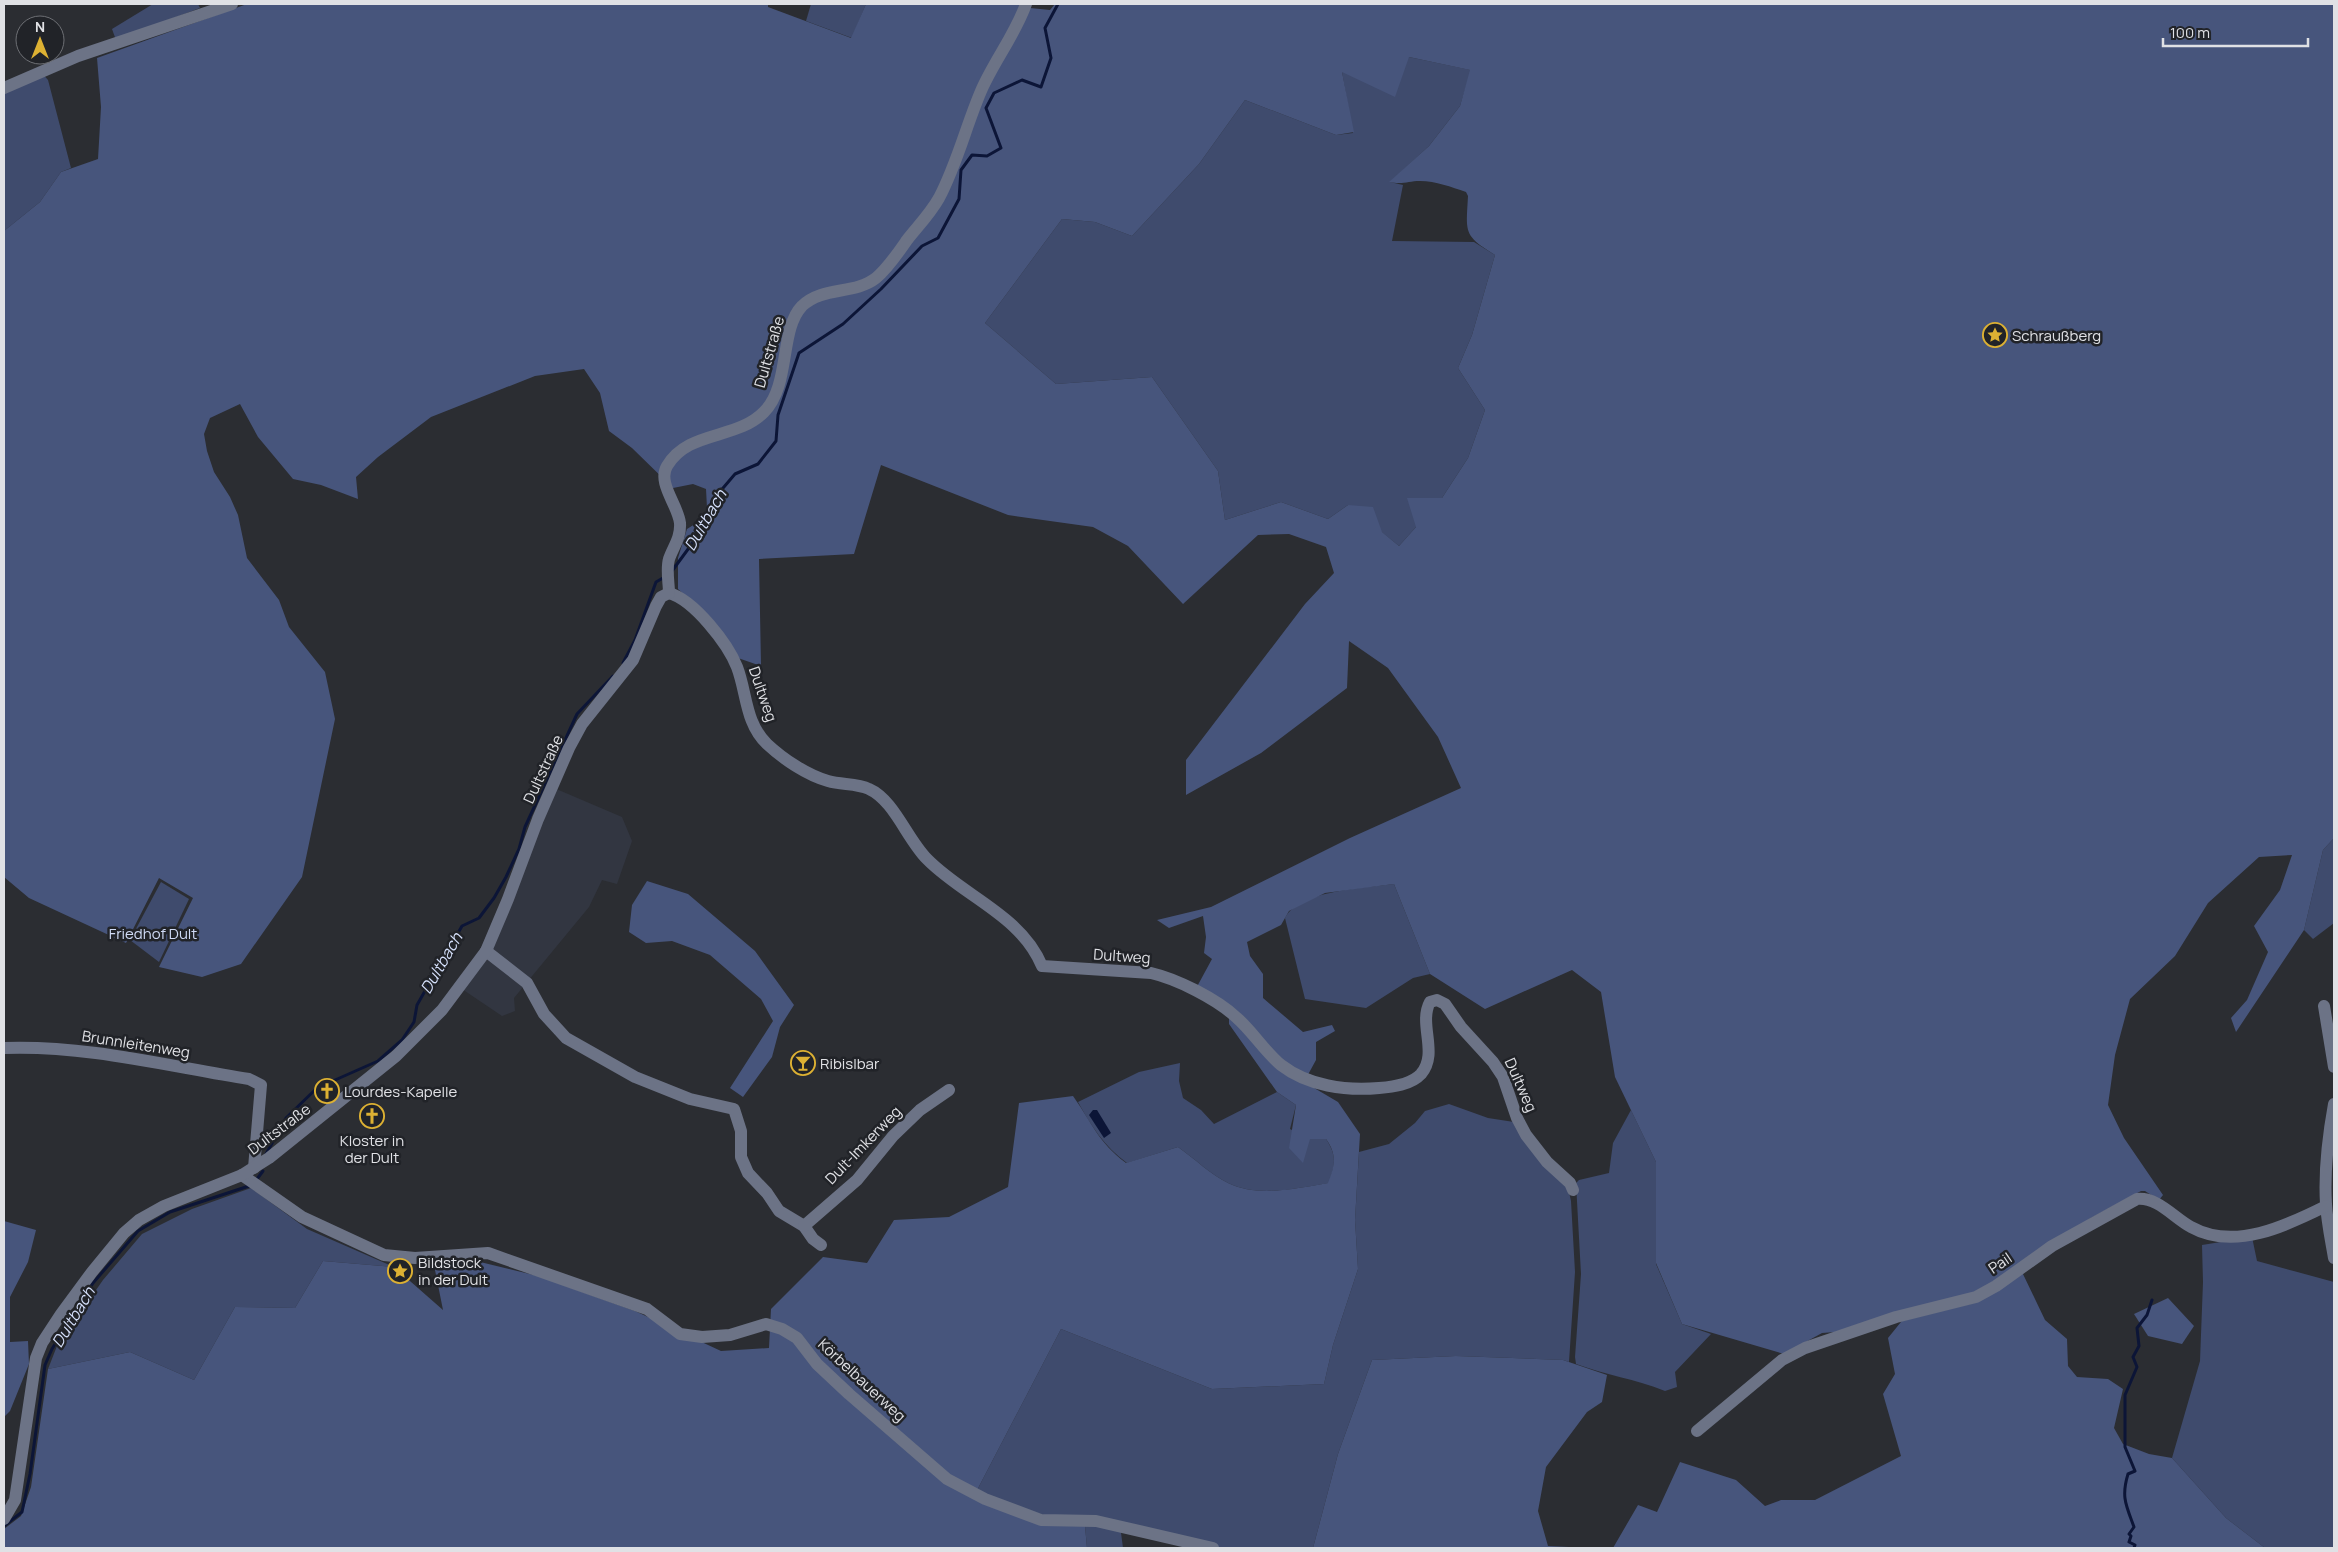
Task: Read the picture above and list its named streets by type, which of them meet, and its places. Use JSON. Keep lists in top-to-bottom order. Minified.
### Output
{"streets":{"street":["Dultstraße","Dultweg","Brunnleitenweg","Dult-Imkerweg","Pail","Körbelbauerweg"]},"crossings":[["Dultstraße","Dultweg"],["Dultstraße","Brunnleitenweg"],["Dultstraße","Körbelbauerweg"]],"water":["Dultbach"],"parks":["Friedhof Dult"],"places":{"place":["Schraußberg","Bildstock in der Dult"],"bar":["Ribislbar"],"church":["Lourdes-Kapelle","Kloster in der Dult"]},"scale_bar":"100 m","north":"top"}
